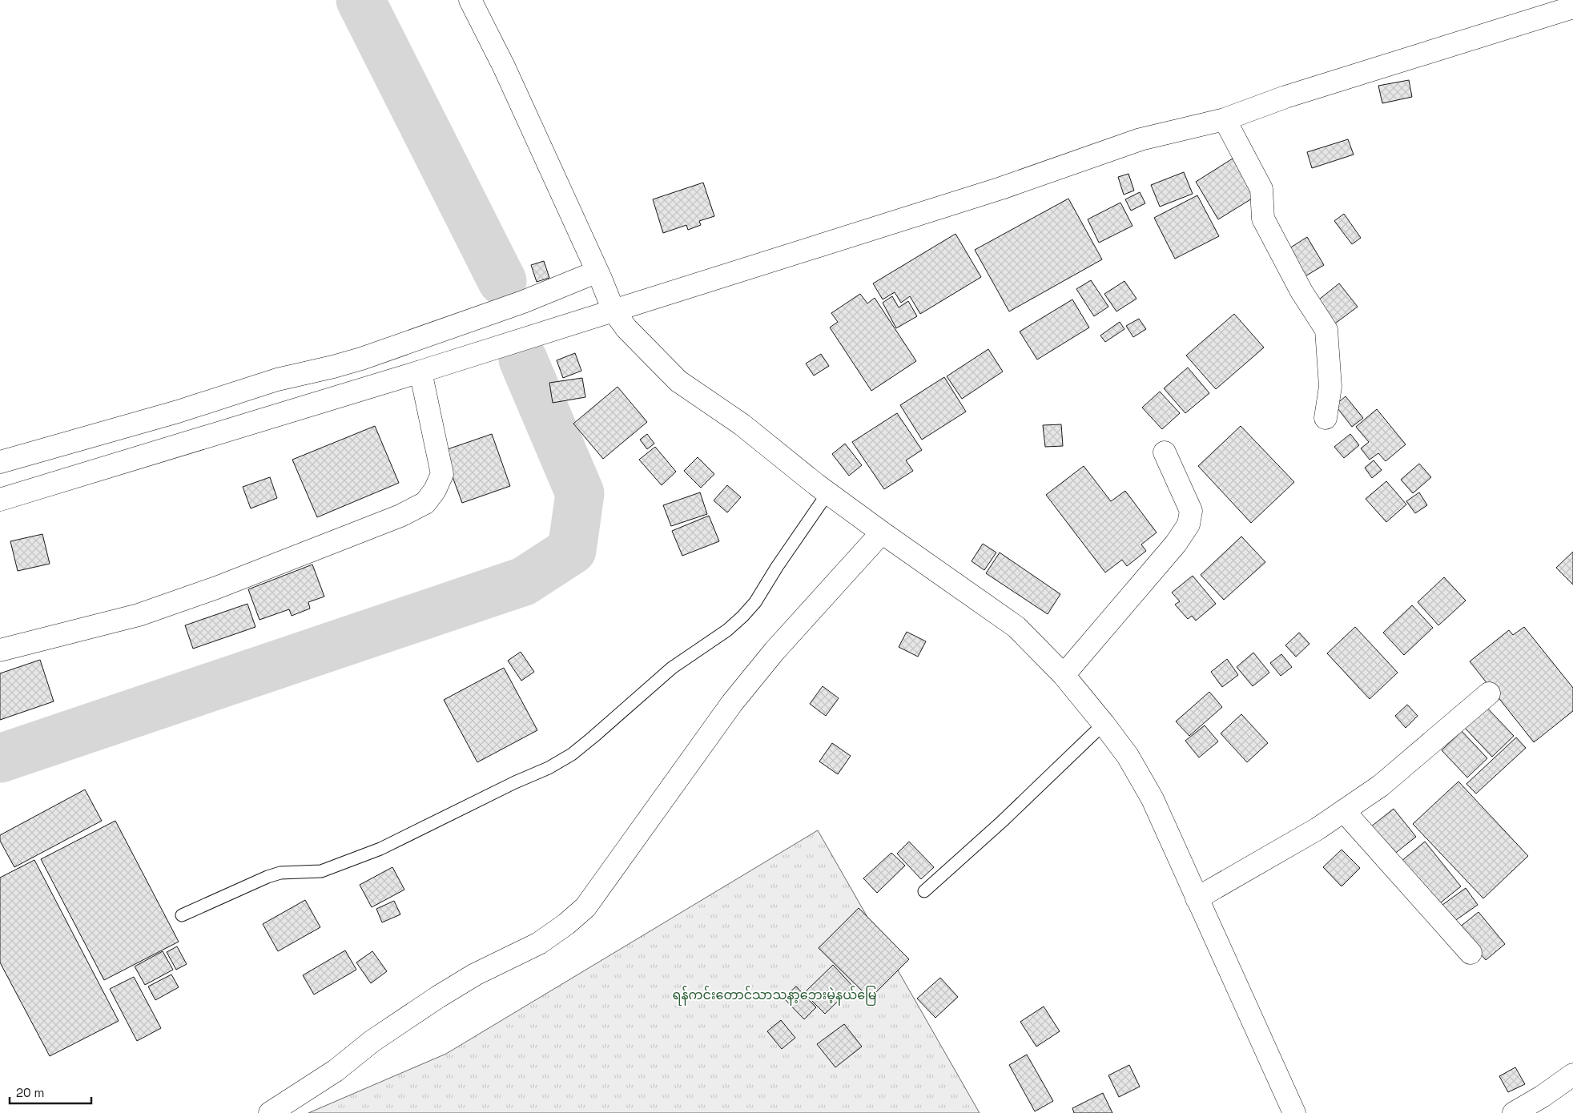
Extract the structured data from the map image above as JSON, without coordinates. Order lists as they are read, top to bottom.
{
  "parks": ["ရန်ကင်းတောင်သာသနာ့ဘေးမဲ့နယ်မြေ"],
  "scale_bar": "20 m"
}
